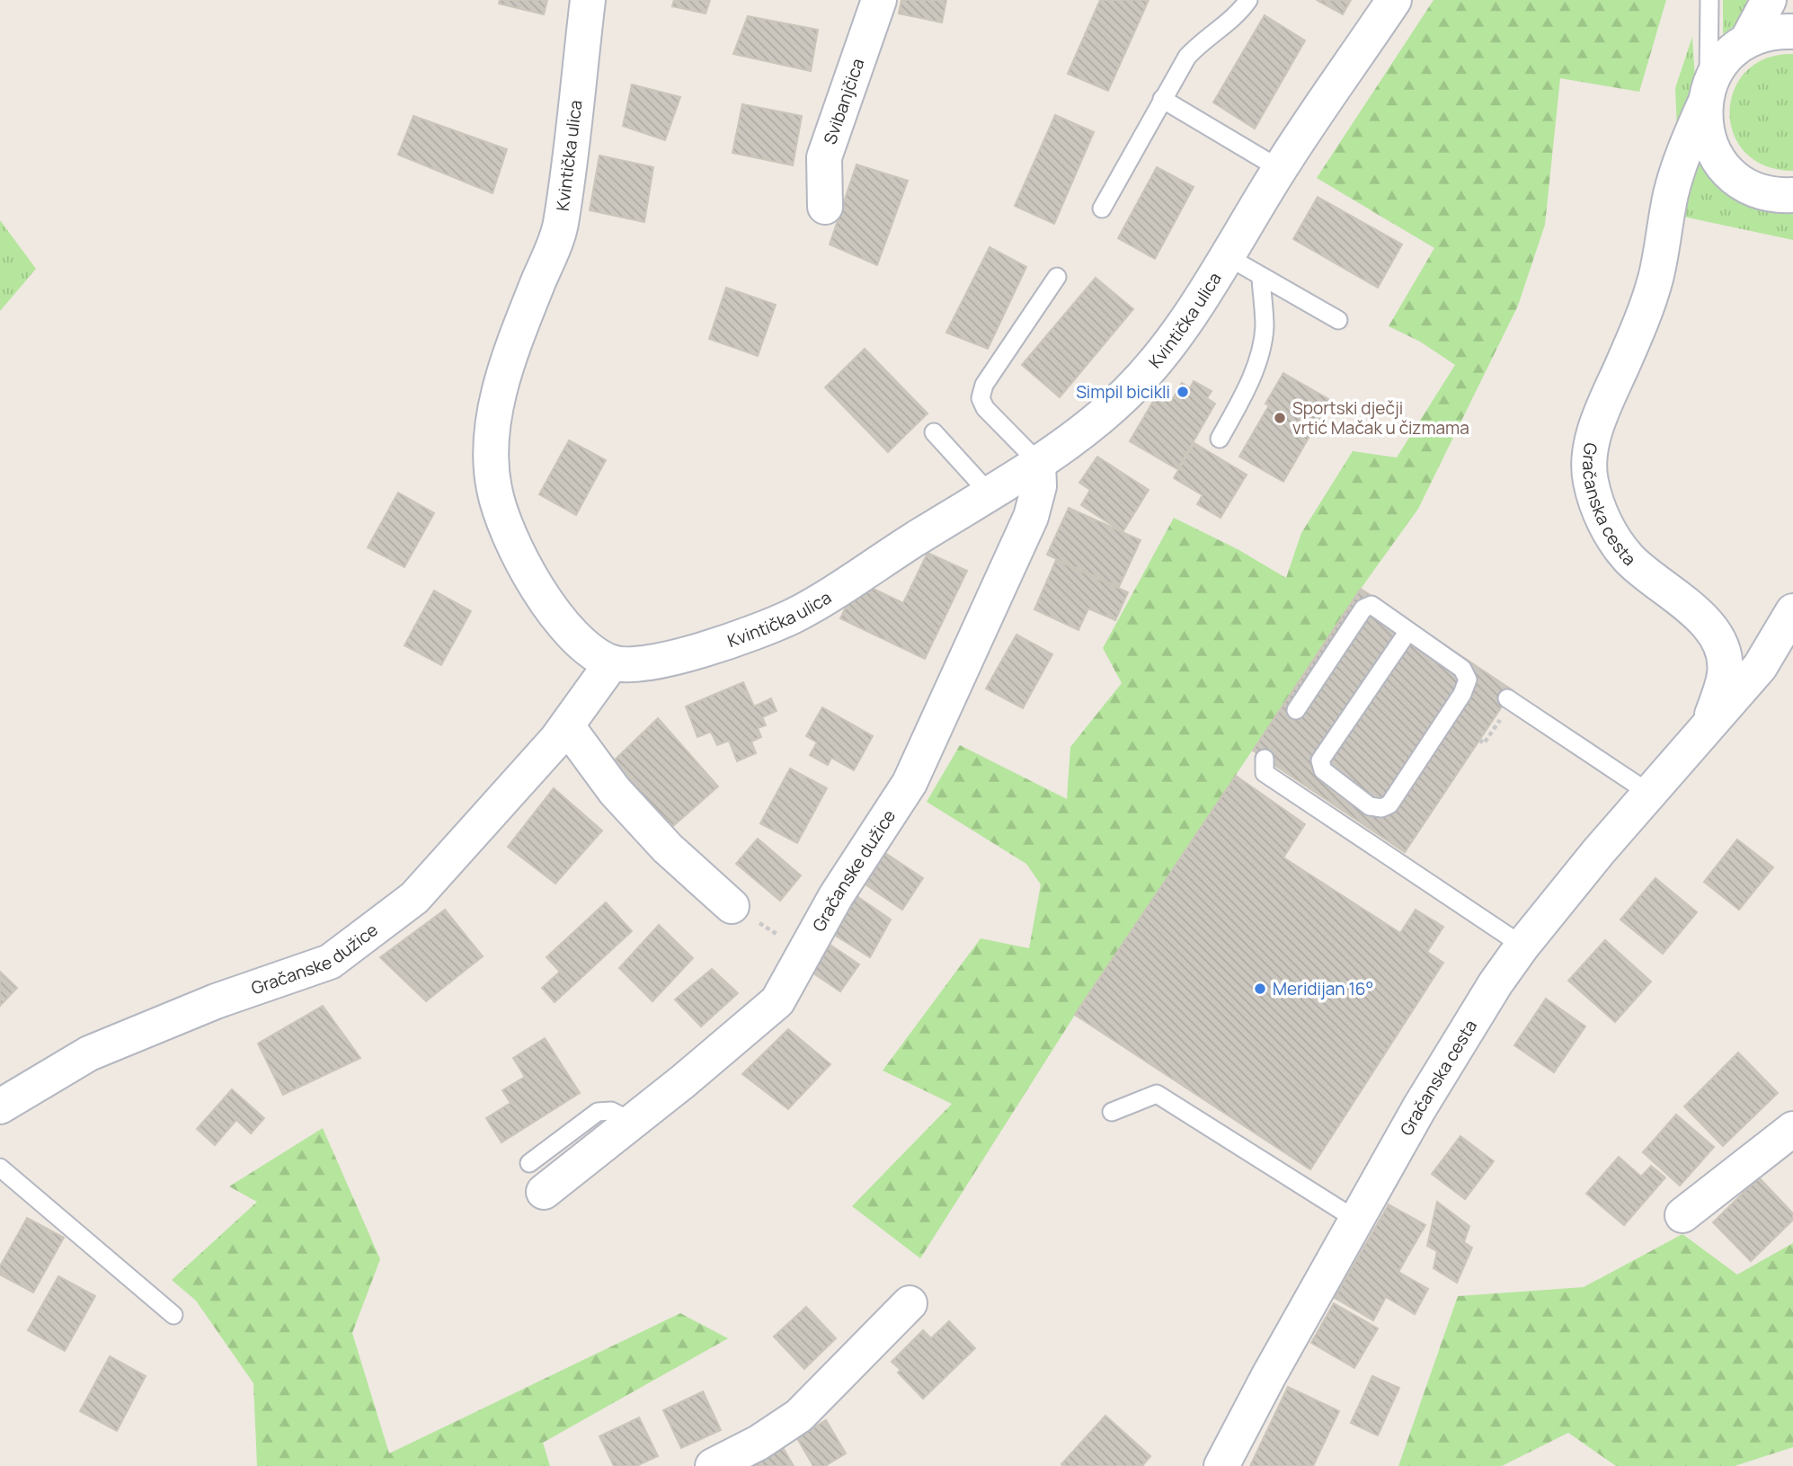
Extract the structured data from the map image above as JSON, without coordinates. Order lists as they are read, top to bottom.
{
  "streets": {
    "street": [
      "Svibanjčica",
      "Kvintička ulica",
      "Gračanska cesta",
      "Gračanske dužice"
    ]
  },
  "crossings": [
    ["Kvintička ulica", "Gračanske dužice"]
  ],
  "places": ["Simpil bicikli", "Sportski dječji vrtić Mačak u čizmama", "Meridijan 16°"]
}
